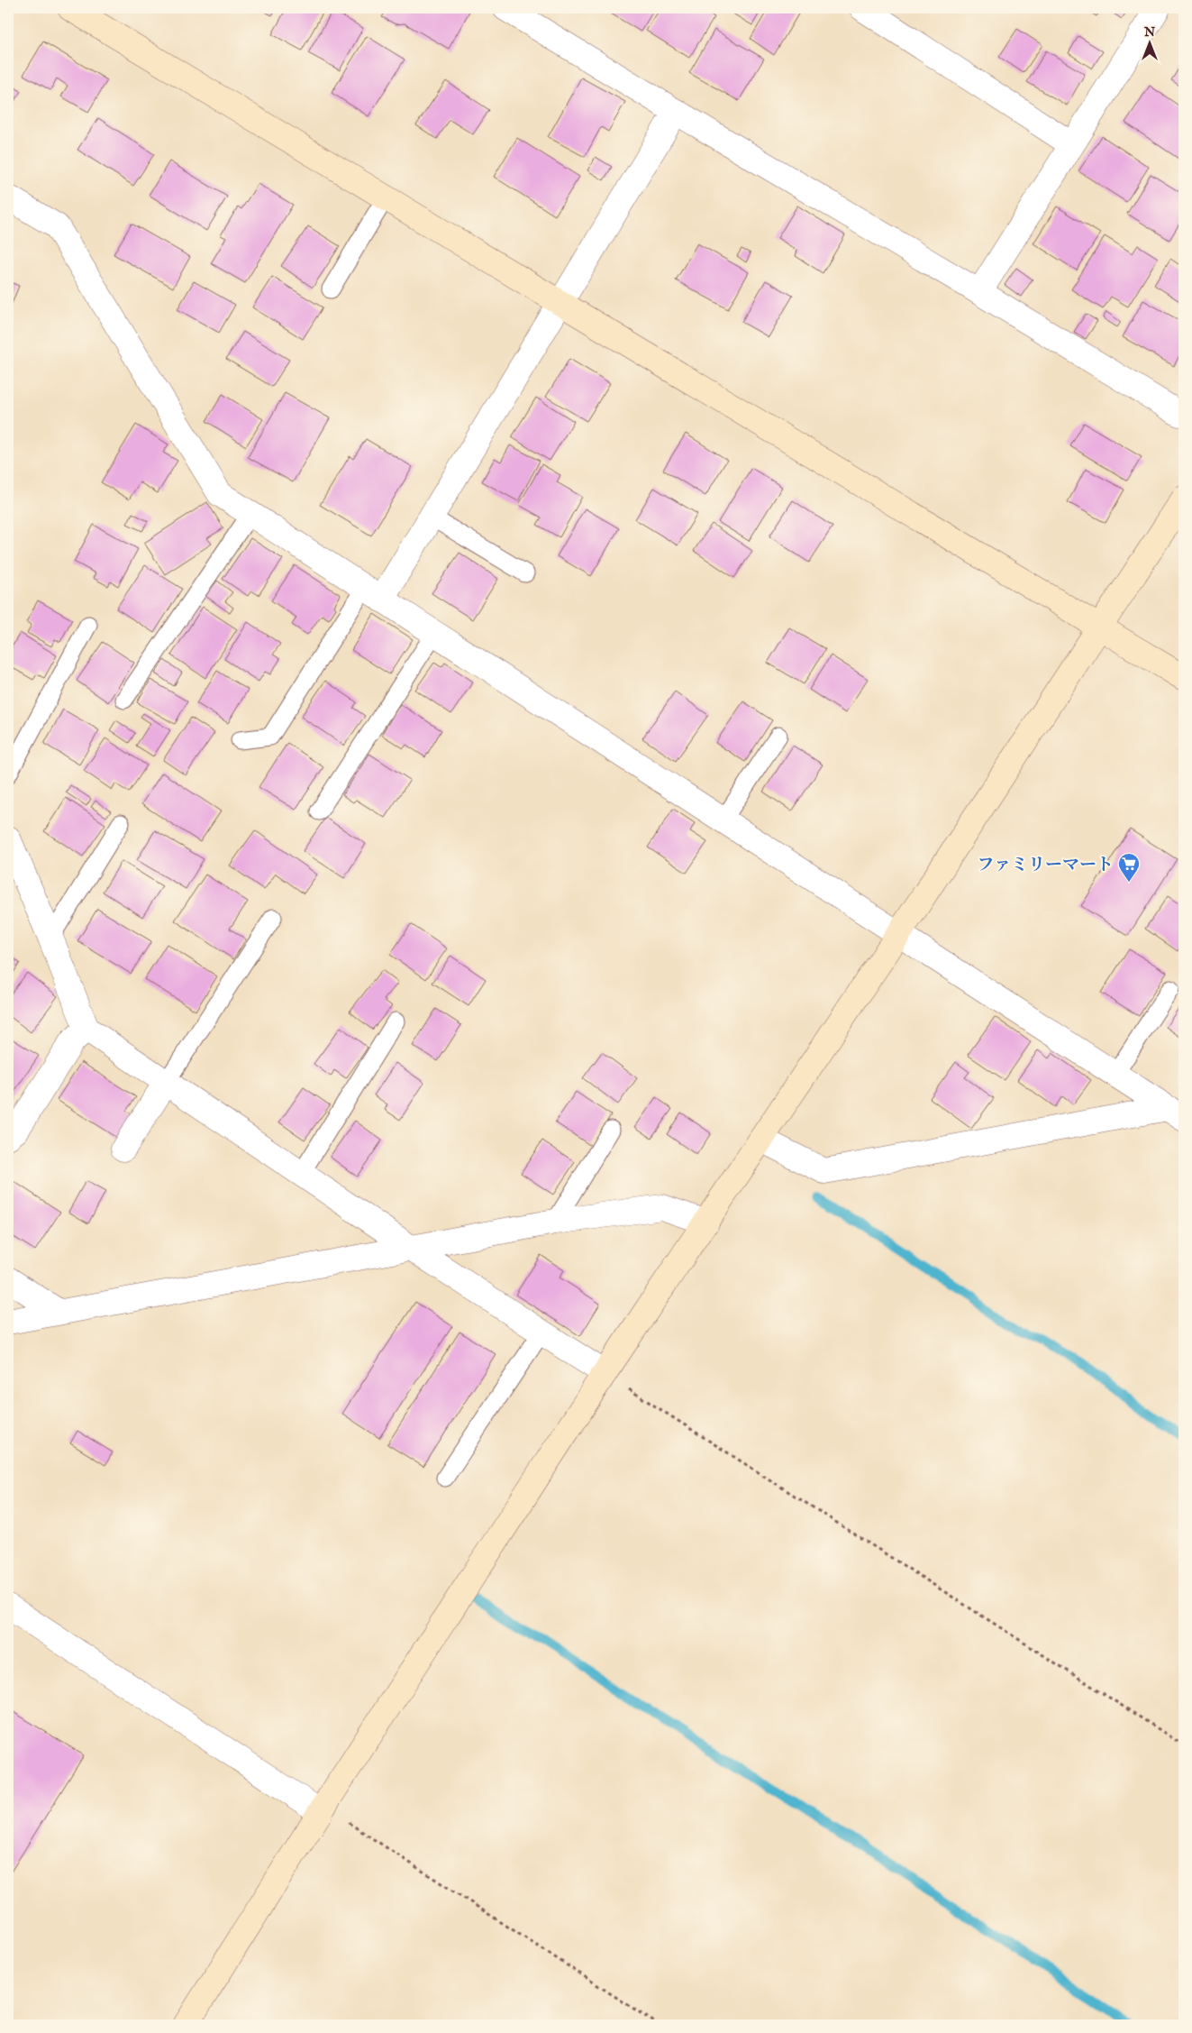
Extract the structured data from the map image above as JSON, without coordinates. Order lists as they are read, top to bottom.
{
  "places": {
    "supermarket": ["ファミリーマート"]
  },
  "north": "top"
}
